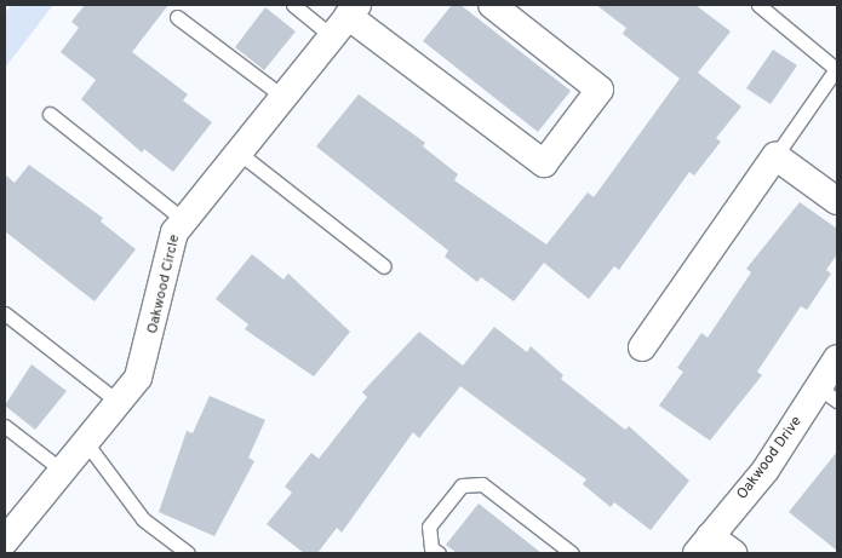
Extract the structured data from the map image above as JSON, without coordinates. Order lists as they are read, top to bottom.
{
  "streets": {
    "street": ["Oakwood Circle", "Oakwood Drive"]
  }
}
